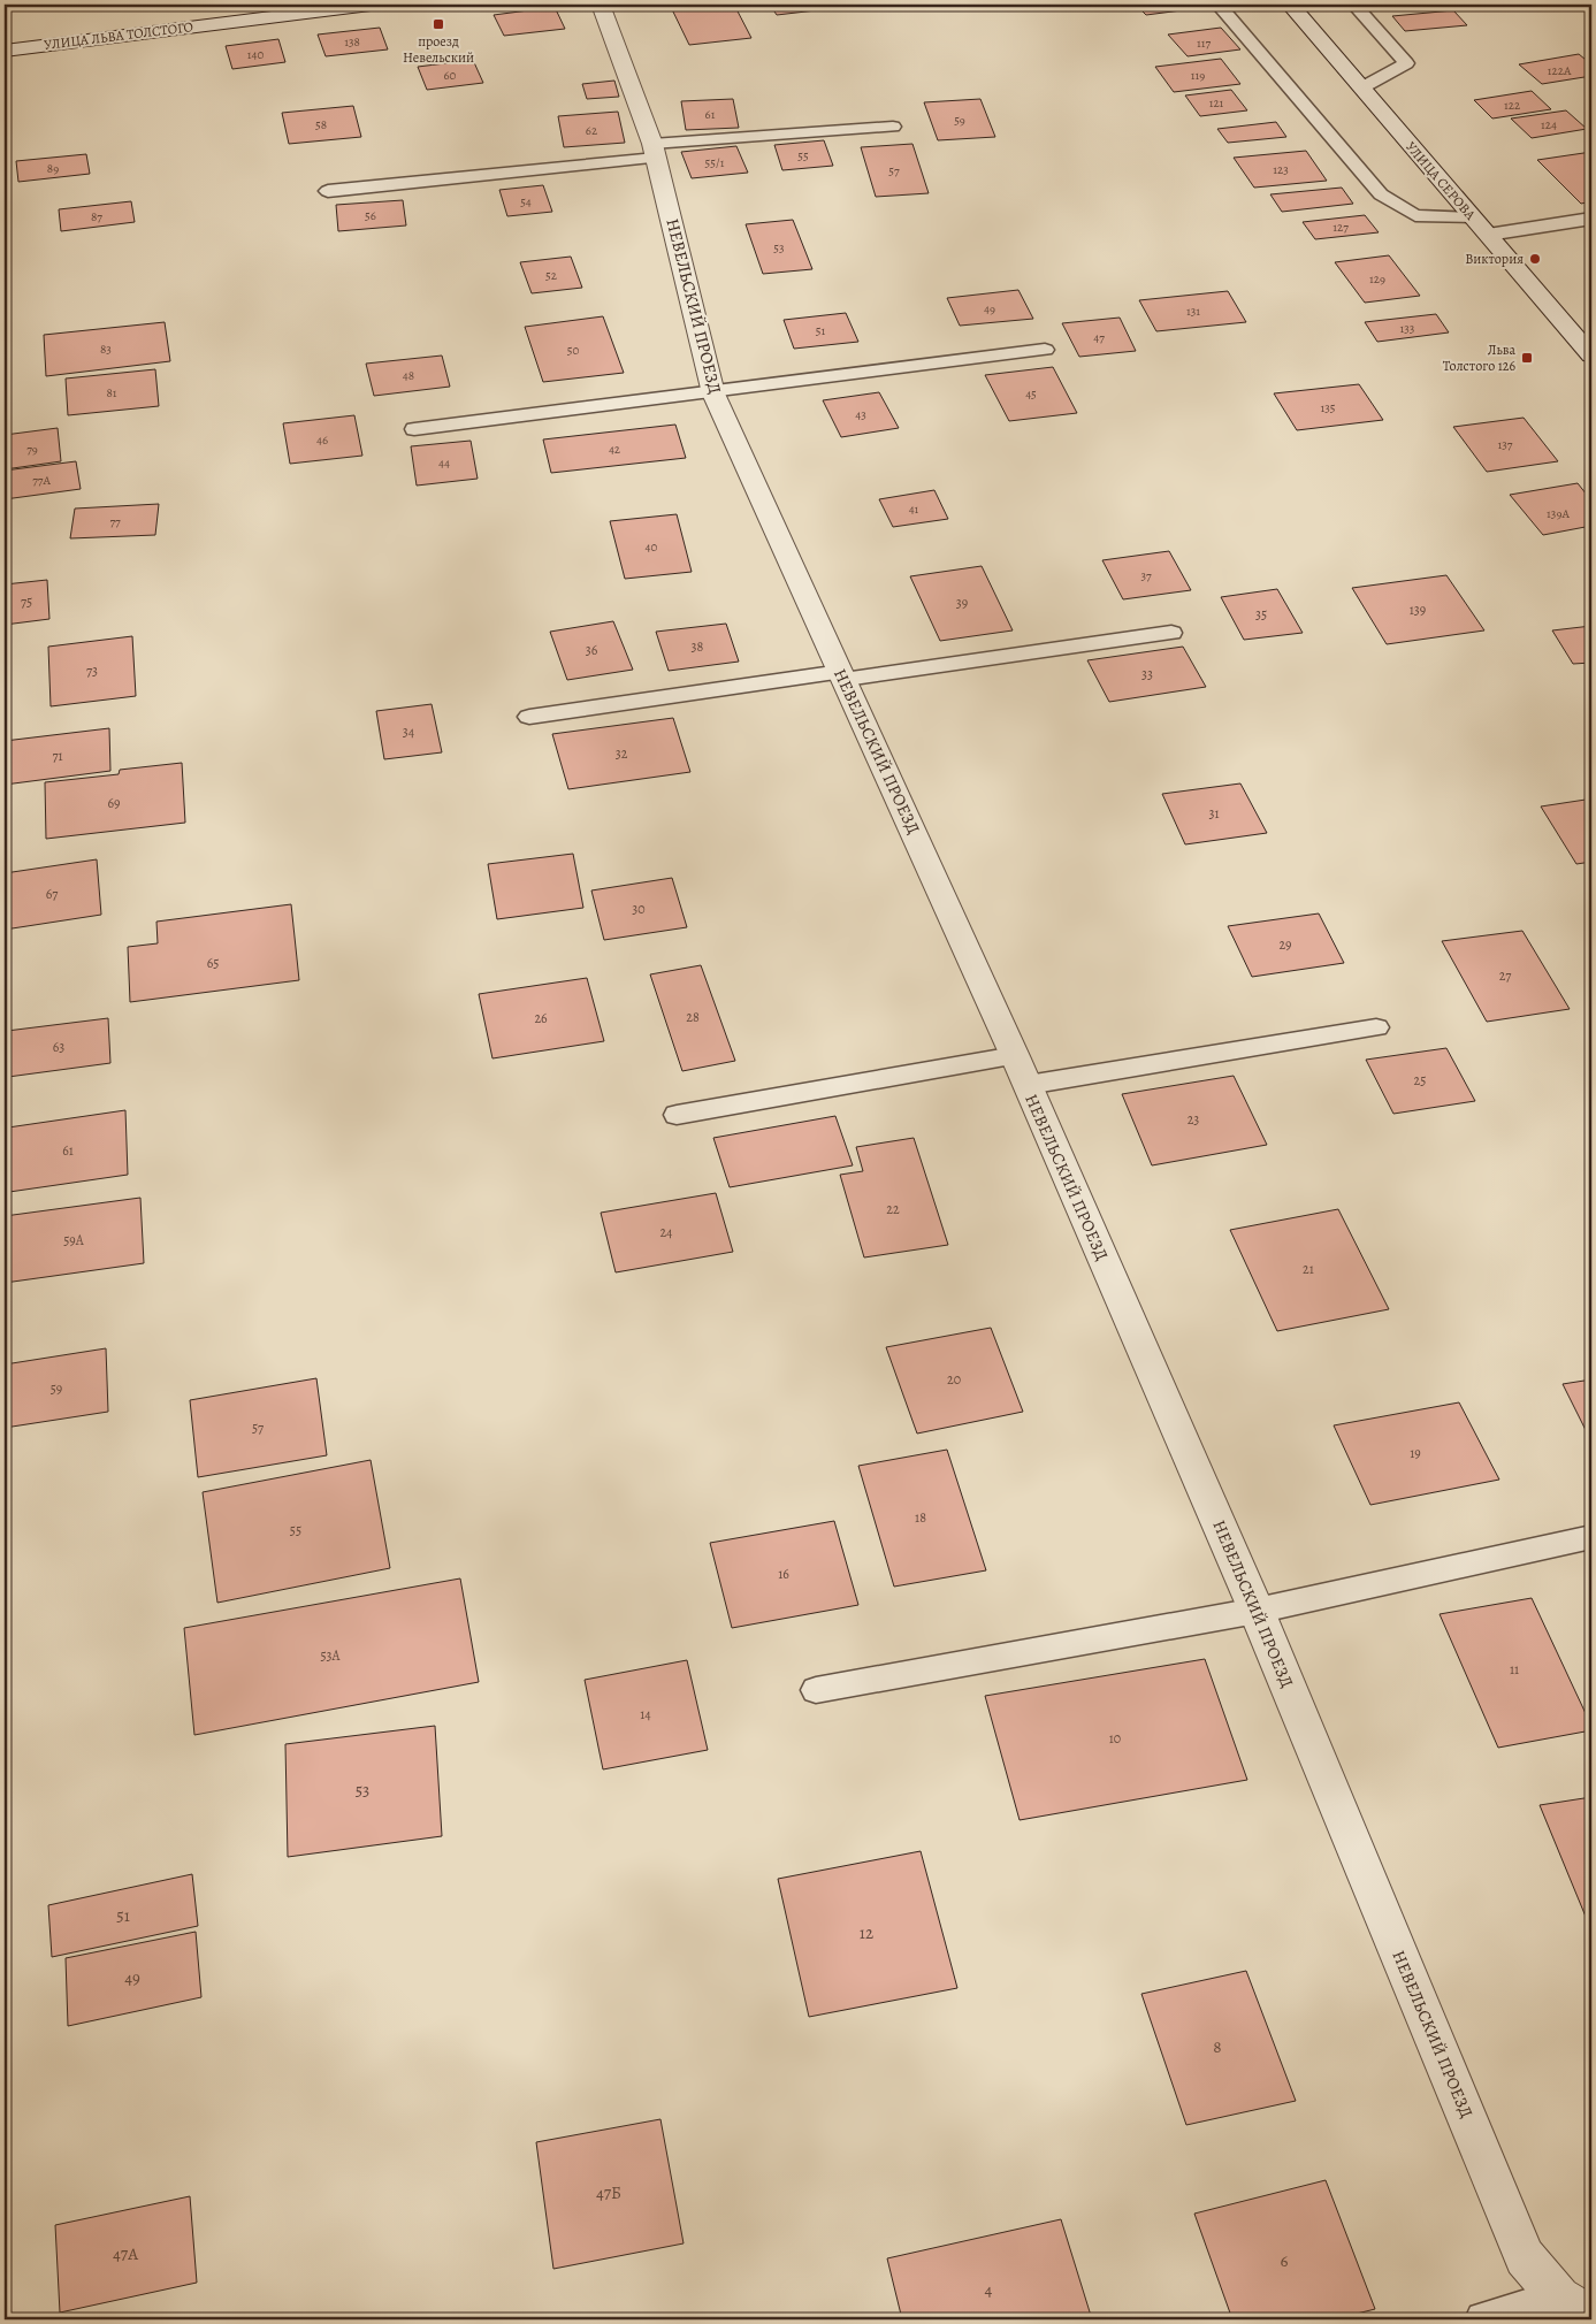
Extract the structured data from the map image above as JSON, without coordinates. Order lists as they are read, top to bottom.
{
  "streets": {
    "street": ["УЛИЦА ЛЬВА ТОЛСТОГО", "УЛИЦА СЕРОВА", "НЕВЕЛЬСКИЙ ПРОЕЗД"]
  },
  "places": {
    "transit": ["проезд Невельский", "Льва Толстого 126"],
    "other": ["Виктория"]
  },
  "house_numbers": [
    "138",
    "117",
    "140",
    "122А",
    "60",
    "119",
    "121",
    "122",
    "61",
    "59",
    "58",
    "124",
    "62",
    "55",
    "55/1",
    "89",
    "123",
    "57",
    "54",
    "56",
    "87",
    "127",
    "53",
    "52",
    "129",
    "49",
    "131",
    "133",
    "51",
    "47",
    "83",
    "50",
    "48",
    "81",
    "45",
    "135",
    "43",
    "46",
    "137",
    "79",
    "42",
    "44",
    "77А",
    "41",
    "139А",
    "77",
    "40",
    "37",
    "75",
    "39",
    "139",
    "35",
    "38",
    "36",
    "73",
    "33",
    "34",
    "32",
    "71",
    "69",
    "31",
    "67",
    "30",
    "29",
    "65",
    "27",
    "28",
    "26",
    "63",
    "25",
    "23",
    "61",
    "22",
    "24",
    "59А",
    "21",
    "20",
    "59",
    "57",
    "19",
    "18",
    "55",
    "16",
    "53А",
    "11",
    "14",
    "10",
    "53",
    "51",
    "12",
    "49",
    "8",
    "47Б",
    "47А",
    "6",
    "4"
  ]
}
